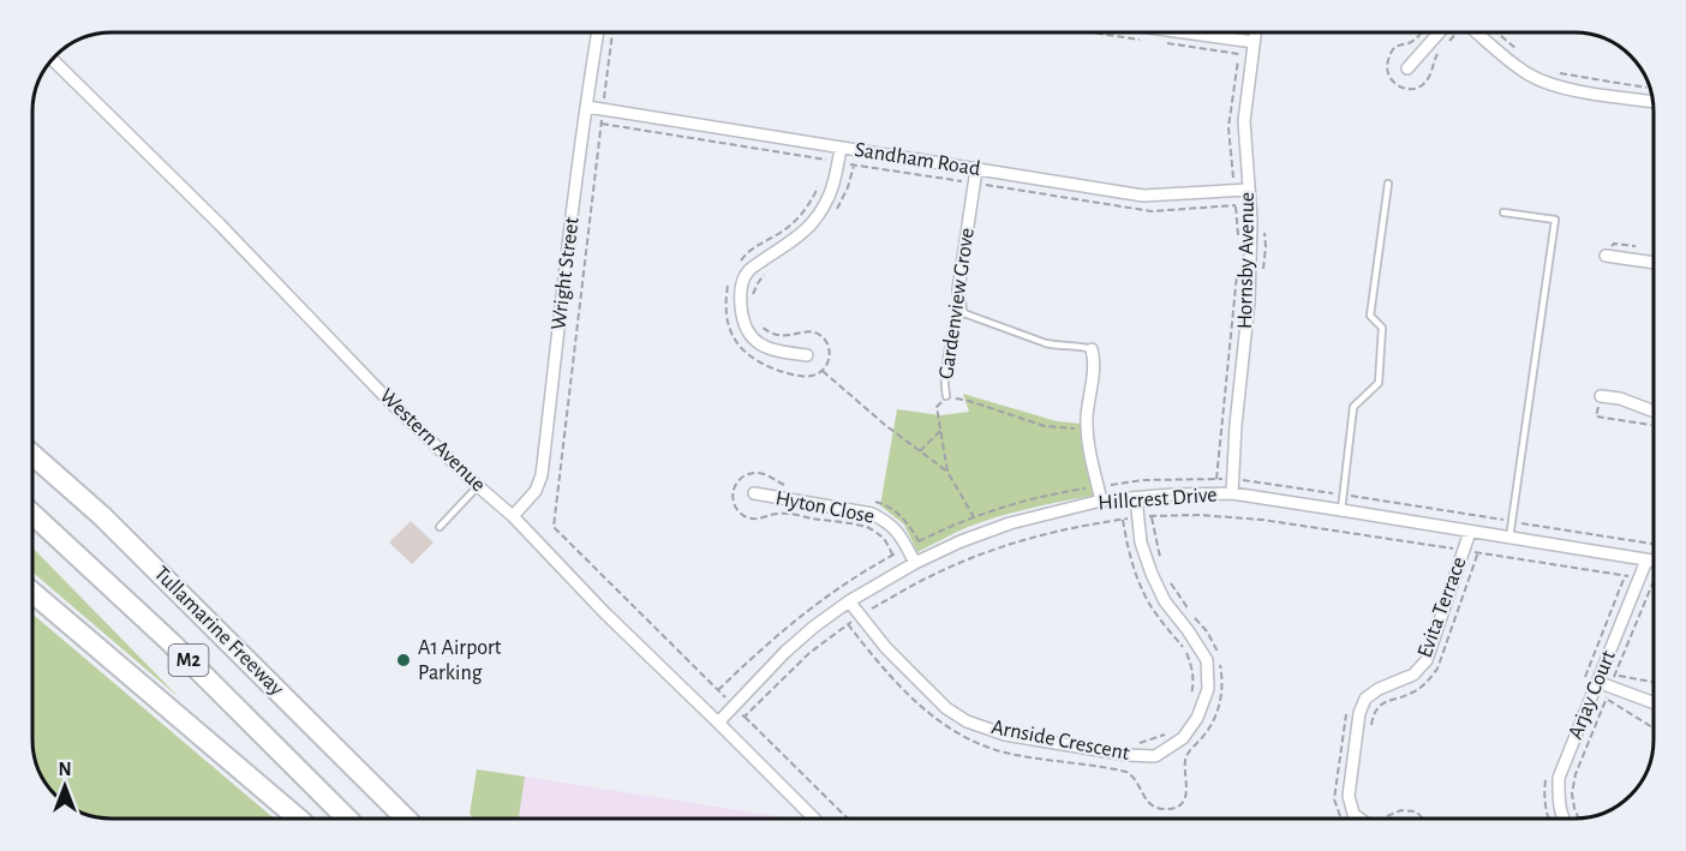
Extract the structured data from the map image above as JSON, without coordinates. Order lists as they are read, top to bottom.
{
  "streets": {
    "highway": ["Tullamarine Freeway", "M2"],
    "street": [
      "Sandham Road",
      "Hornsby Avenue",
      "Wright Street",
      "Gardenview Grove",
      "Western Avenue",
      "Hillcrest Drive",
      "Hyton Close",
      "Evita Terrace",
      "Arjay Court",
      "Arnside Crescent"
    ]
  },
  "crossings": [
    ["Sandham Road", "Hornsby Avenue"],
    ["Sandham Road", "Wright Street"],
    ["Sandham Road", "Gardenview Grove"],
    ["Hornsby Avenue", "Hillcrest Drive"],
    ["Wright Street", "Western Avenue"],
    ["Western Avenue", "Hillcrest Drive"],
    ["Hillcrest Drive", "Hyton Close"],
    ["Hillcrest Drive", "Evita Terrace"],
    ["Hillcrest Drive", "Arjay Court"],
    ["Hillcrest Drive", "Arnside Crescent"]
  ],
  "places": ["A1 Airport Parking"],
  "north": "top"
}
